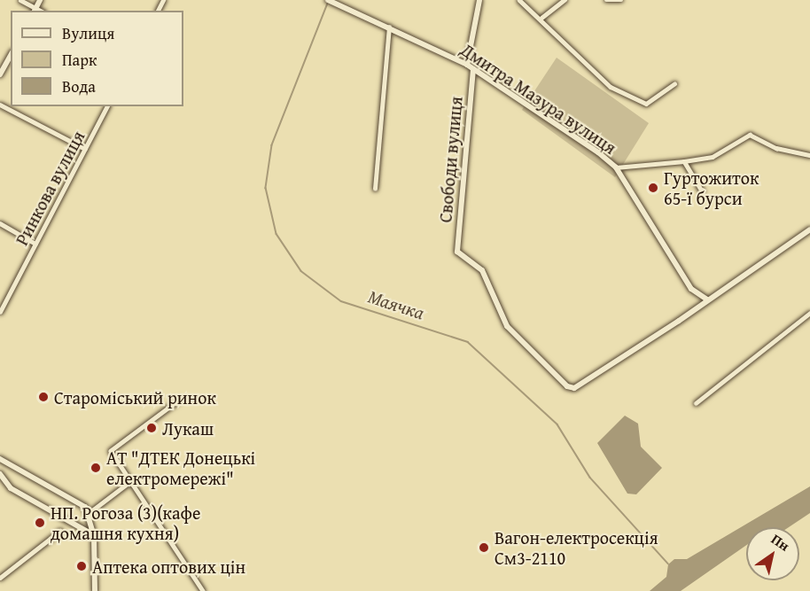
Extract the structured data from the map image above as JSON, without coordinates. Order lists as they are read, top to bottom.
{
  "streets": {
    "street": ["Дмитра Мазура вулиця", "Свободи вулиця", "Ринкова вулиця"]
  },
  "crossings": [
    ["Дмитра Мазура вулиця", "Свободи вулиця"]
  ],
  "water": ["Маячка"],
  "places": [
    "Гуртожиток 65-ї бурси",
    "Староміський ринок",
    "Лукаш",
    "АТ \"ДТЕК Донецькі електромережі\"",
    "НП. Рогоза (3)(кафе домашня кухня)",
    "Вагон-електросекція См3-2110",
    "Аптека оптових цін"
  ],
  "legend": ["Вулиця", "Парк", "Вода"],
  "north": "top right"
}
